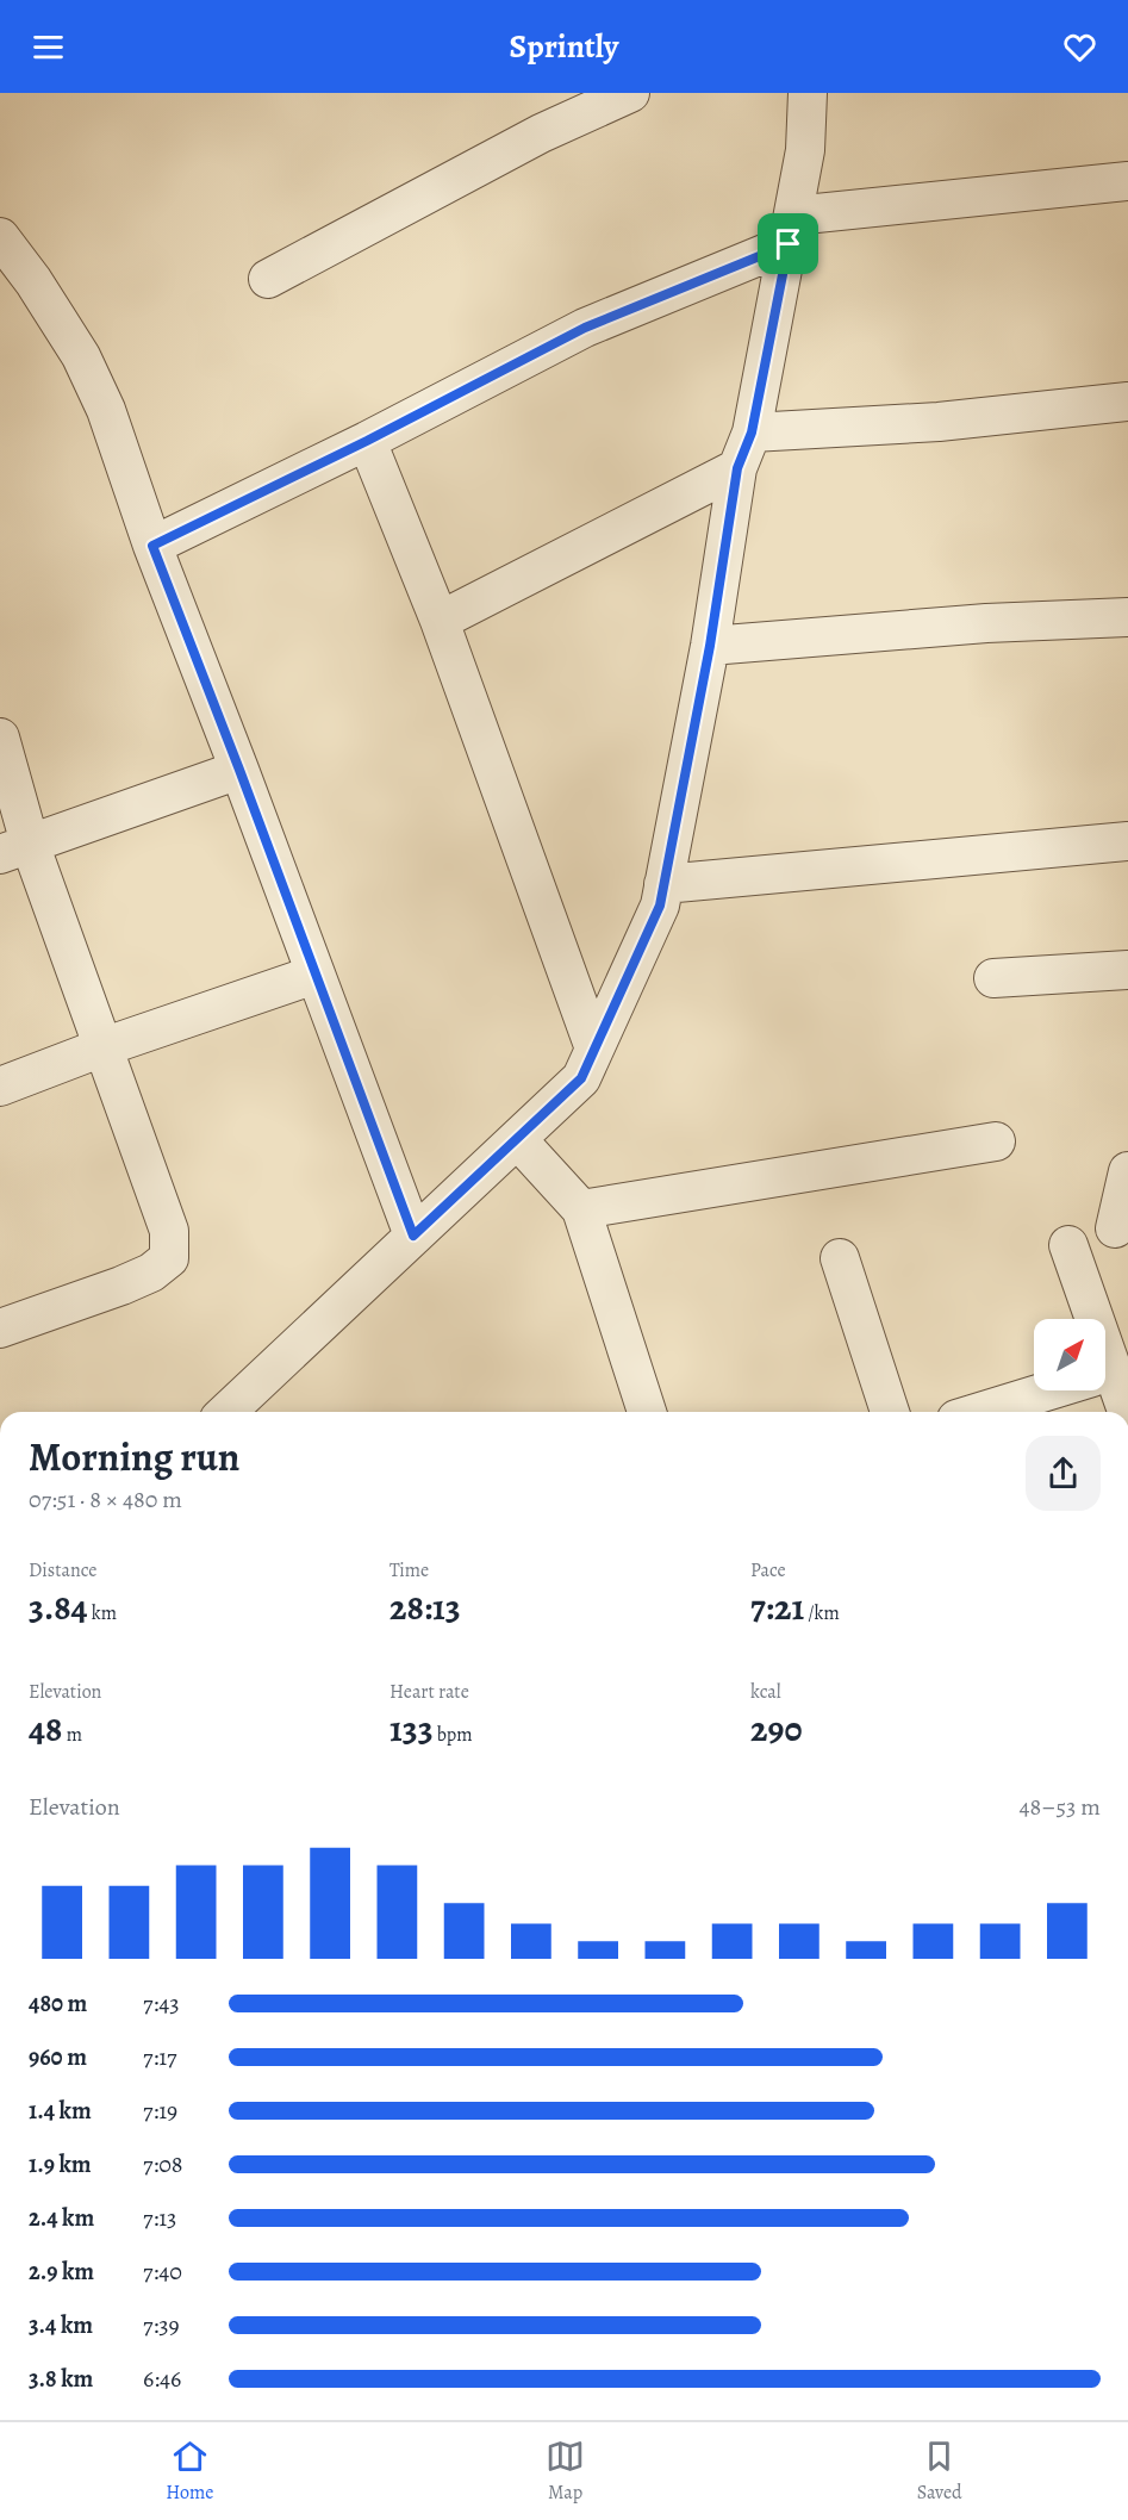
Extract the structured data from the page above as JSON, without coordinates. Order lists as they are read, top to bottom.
{
  "north": "top right",
  "page": {
    "header": "Sprintly",
    "heading": ["Morning run", "07:51 · 8 × 480 m"],
    "stats": [
      ["Distance", "3.84 km"],
      ["Time", "28:13"],
      ["Pace", "7:21 /km"],
      ["Elevation", "48 m"],
      ["Heart rate", "133 bpm"],
      ["kcal", "290"]
    ],
    "chart": ["Elevation", "48–53 m"],
    "list": [
      {
        "name": "480 m",
        "note": "7:43"
      },
      {
        "name": "960 m",
        "note": "7:17"
      },
      {
        "name": "1.4 km",
        "note": "7:19"
      },
      {
        "name": "1.9 km",
        "note": "7:08"
      },
      {
        "name": "2.4 km",
        "note": "7:13"
      },
      {
        "name": "2.9 km",
        "note": "7:40"
      },
      {
        "name": "3.4 km",
        "note": "7:39"
      },
      {
        "name": "3.8 km",
        "note": "6:46"
      }
    ],
    "tabs": ["Home", "Map", "Saved"]
  }
}
